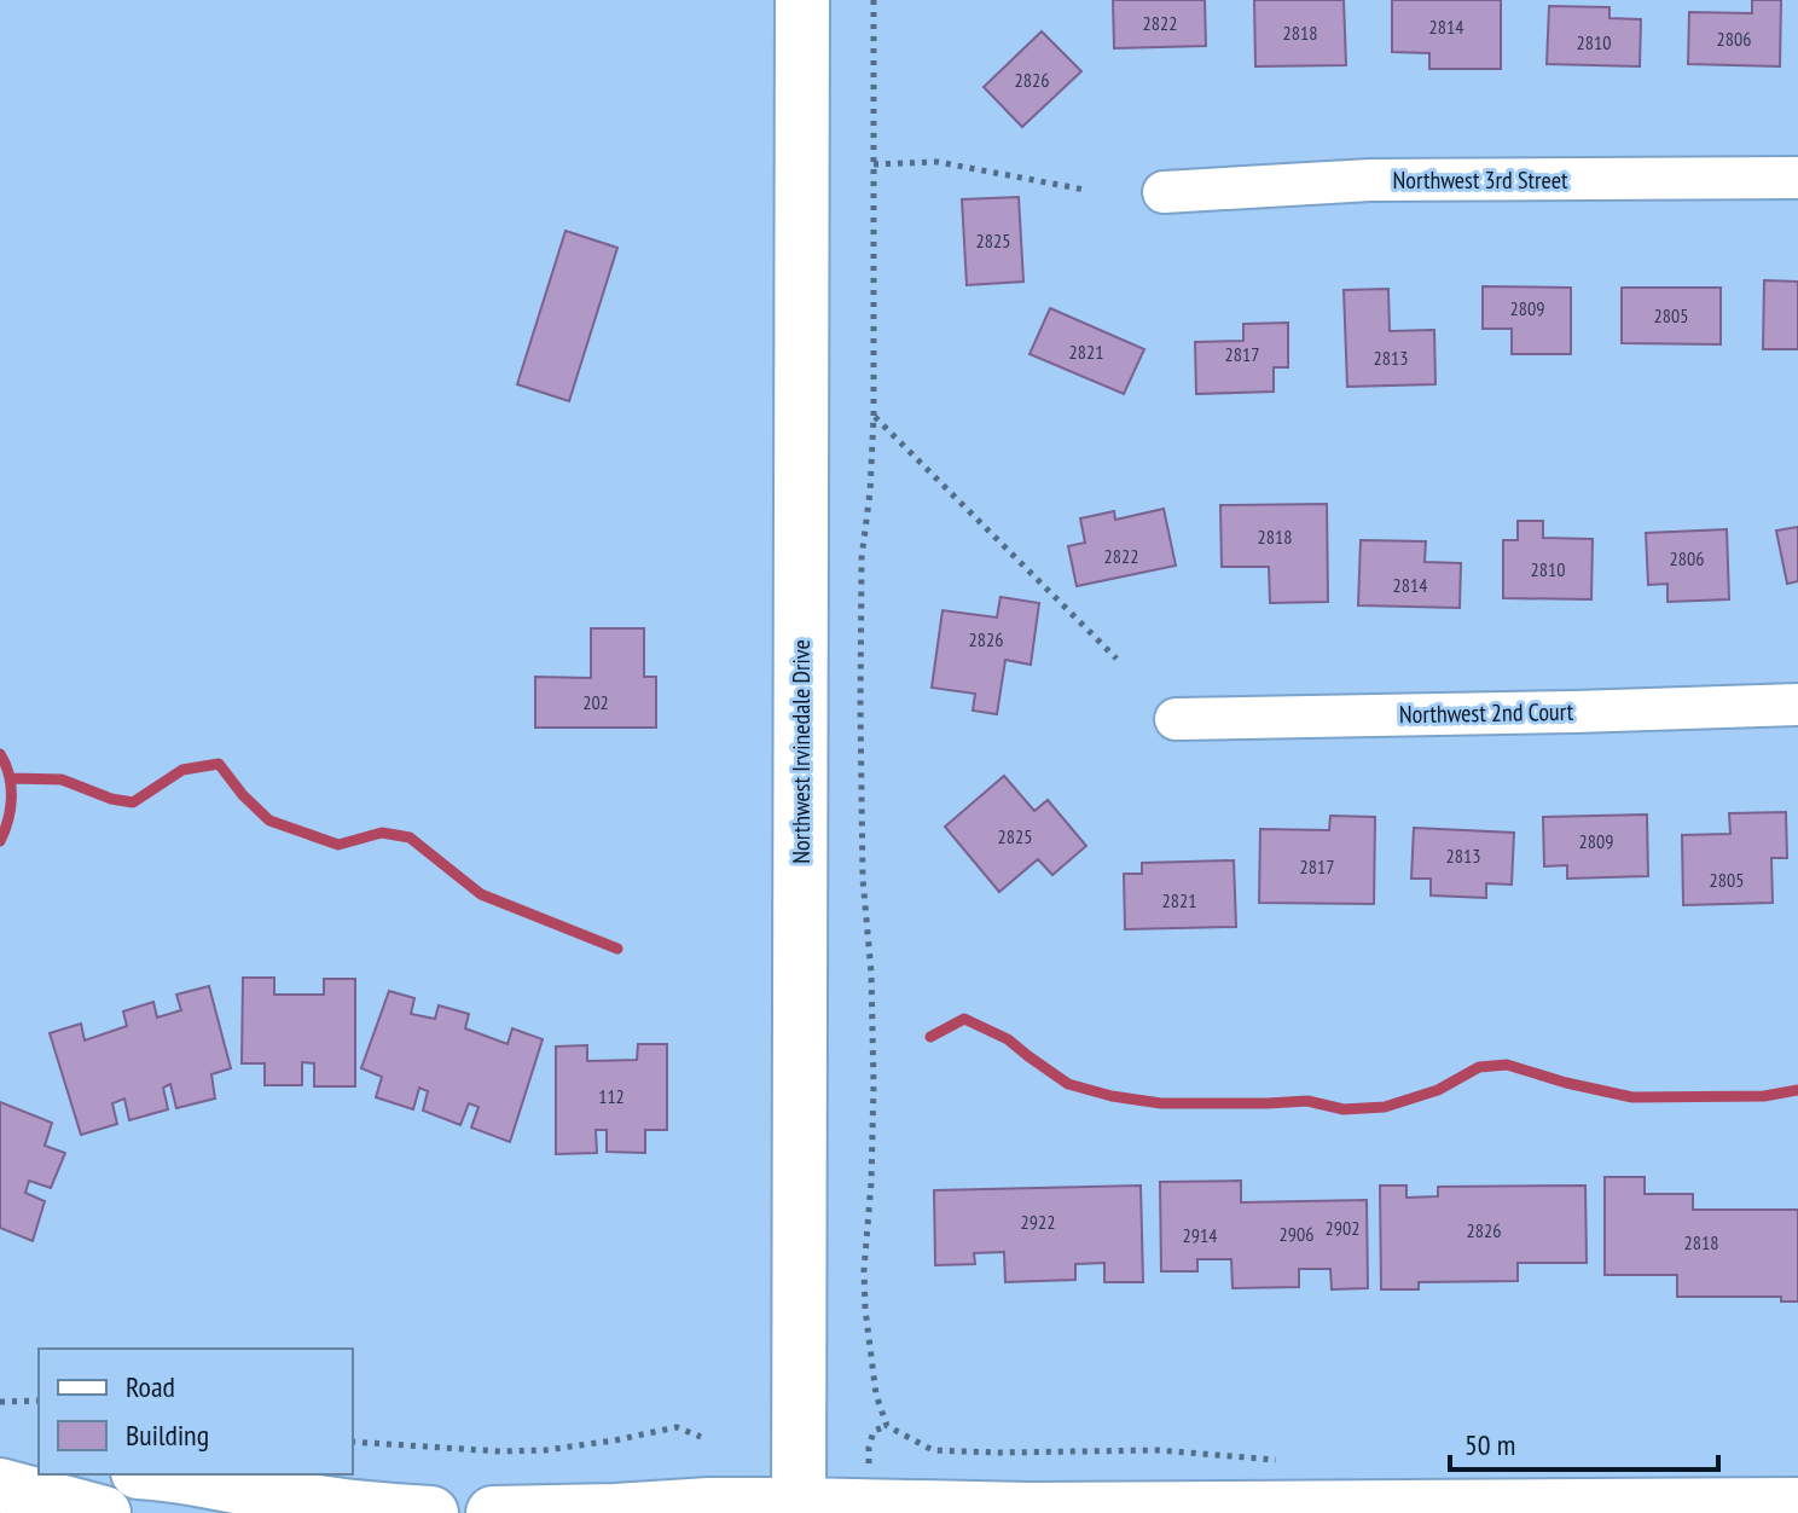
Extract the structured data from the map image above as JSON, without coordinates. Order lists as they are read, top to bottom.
{
  "streets": {
    "main road": ["Northwest Irvinedale Drive"],
    "street": ["Northwest 3rd Street", "Northwest 2nd Court"]
  },
  "house_numbers": [
    "2822",
    "2814",
    "2818",
    "2806",
    "2810",
    "2826",
    "2825",
    "2809",
    "2805",
    "2821",
    "2817",
    "2813",
    "2818",
    "2822",
    "2806",
    "2810",
    "2814",
    "2826",
    "202",
    "2825",
    "2809",
    "2813",
    "2817",
    "2805",
    "2821",
    "112",
    "2922",
    "2902",
    "2826",
    "2906",
    "2914",
    "2818"
  ],
  "legend": ["Road", "Building"],
  "scale_bar": "50 m"
}
